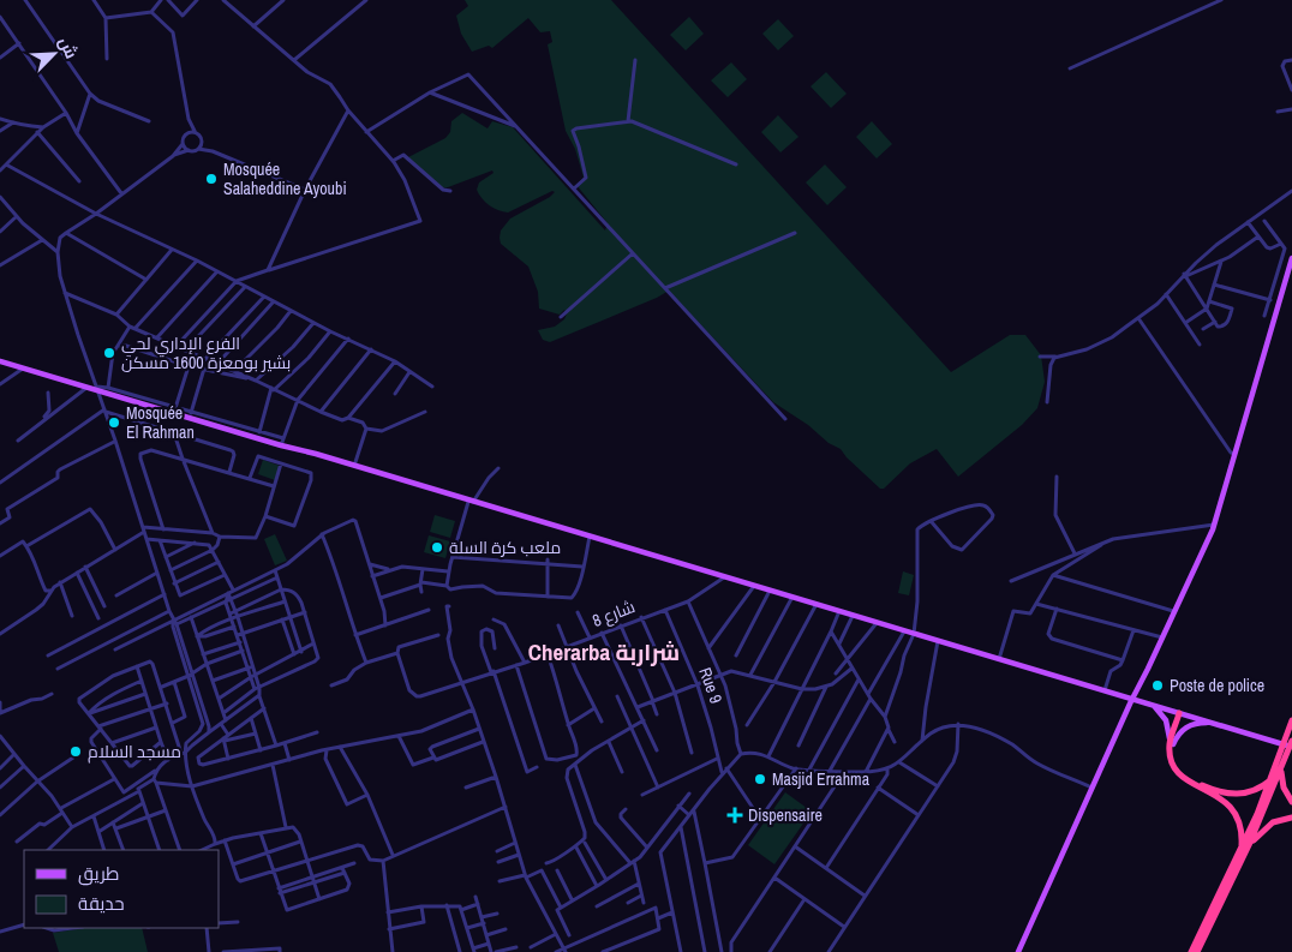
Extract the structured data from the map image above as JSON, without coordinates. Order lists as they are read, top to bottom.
{
  "streets": {
    "street": ["شارع 8", "Rue 9"]
  },
  "crossings": [
    ["شارع 8", "Rue 9"]
  ],
  "districts": ["Cherarba شراربة"],
  "places": {
    "other": [
      "Mosquée Salaheddine Ayoubi",
      "الفرع الإداري لحي بشير بومعزة 1600 مسكن",
      "Mosquée El Rahman",
      "ملعب كرة السلة",
      "Poste de police",
      "مسجد السلام",
      "Masjid Errahma"
    ],
    "health": ["Dispensaire"]
  },
  "legend": ["طريق", "حديقة"],
  "north": "top right"
}
